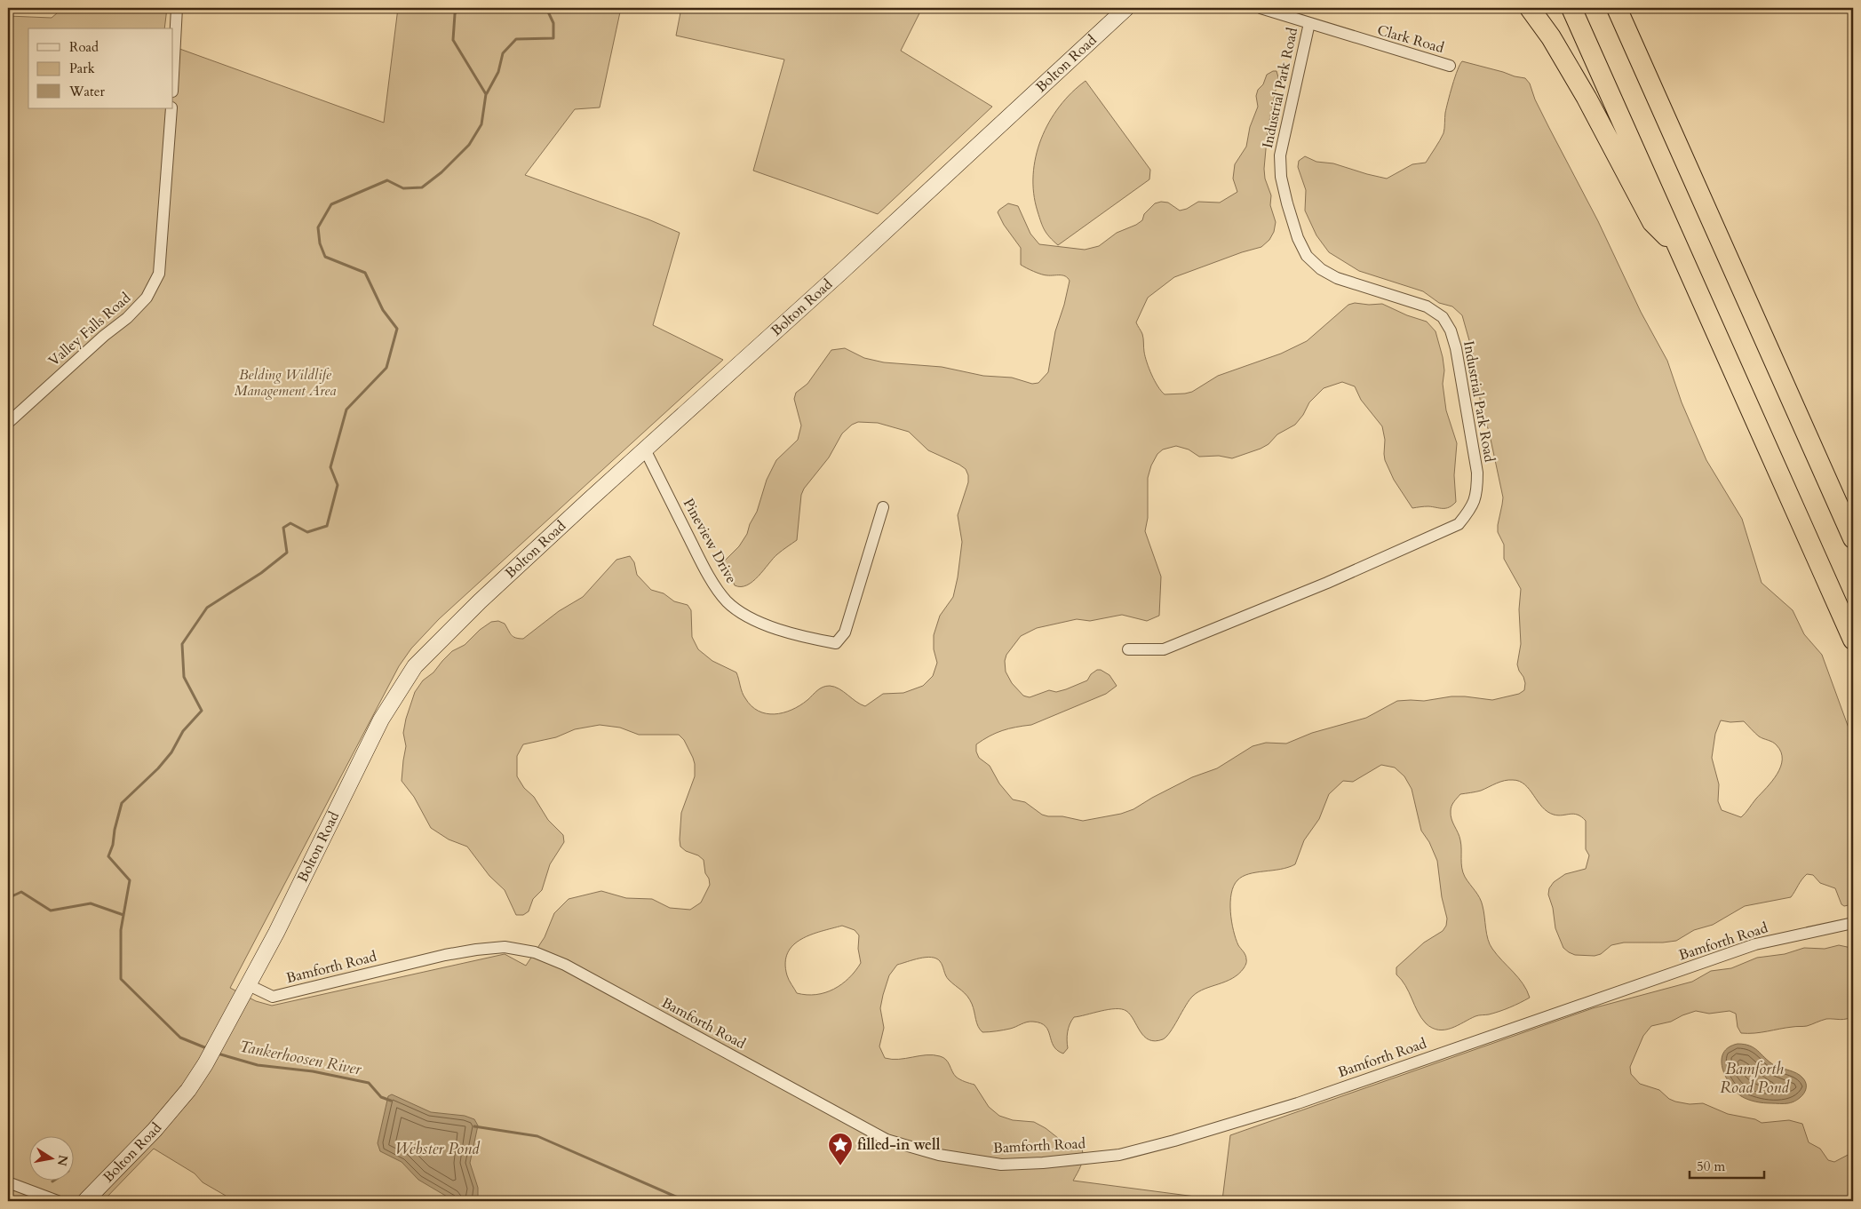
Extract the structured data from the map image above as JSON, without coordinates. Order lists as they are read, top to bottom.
{
  "streets": {
    "street": [
      "Clark Road",
      "Bolton Road",
      "Industrial Park Road",
      "Valley Falls Road",
      "Pineview Drive",
      "Bamforth Road"
    ]
  },
  "crossings": [
    ["Clark Road", "Industrial Park Road"],
    ["Bolton Road", "Pineview Drive"],
    ["Bolton Road", "Bamforth Road"]
  ],
  "water": ["Tankerhoosen River", "Bamforth Road Pond", "Webster Pond"],
  "parks": ["Belding Wildlife Management Area"],
  "places": {
    "place": ["filled-in well"]
  },
  "legend": ["Road", "Park", "Water"],
  "scale_bar": "50 m",
  "north": "right"
}
